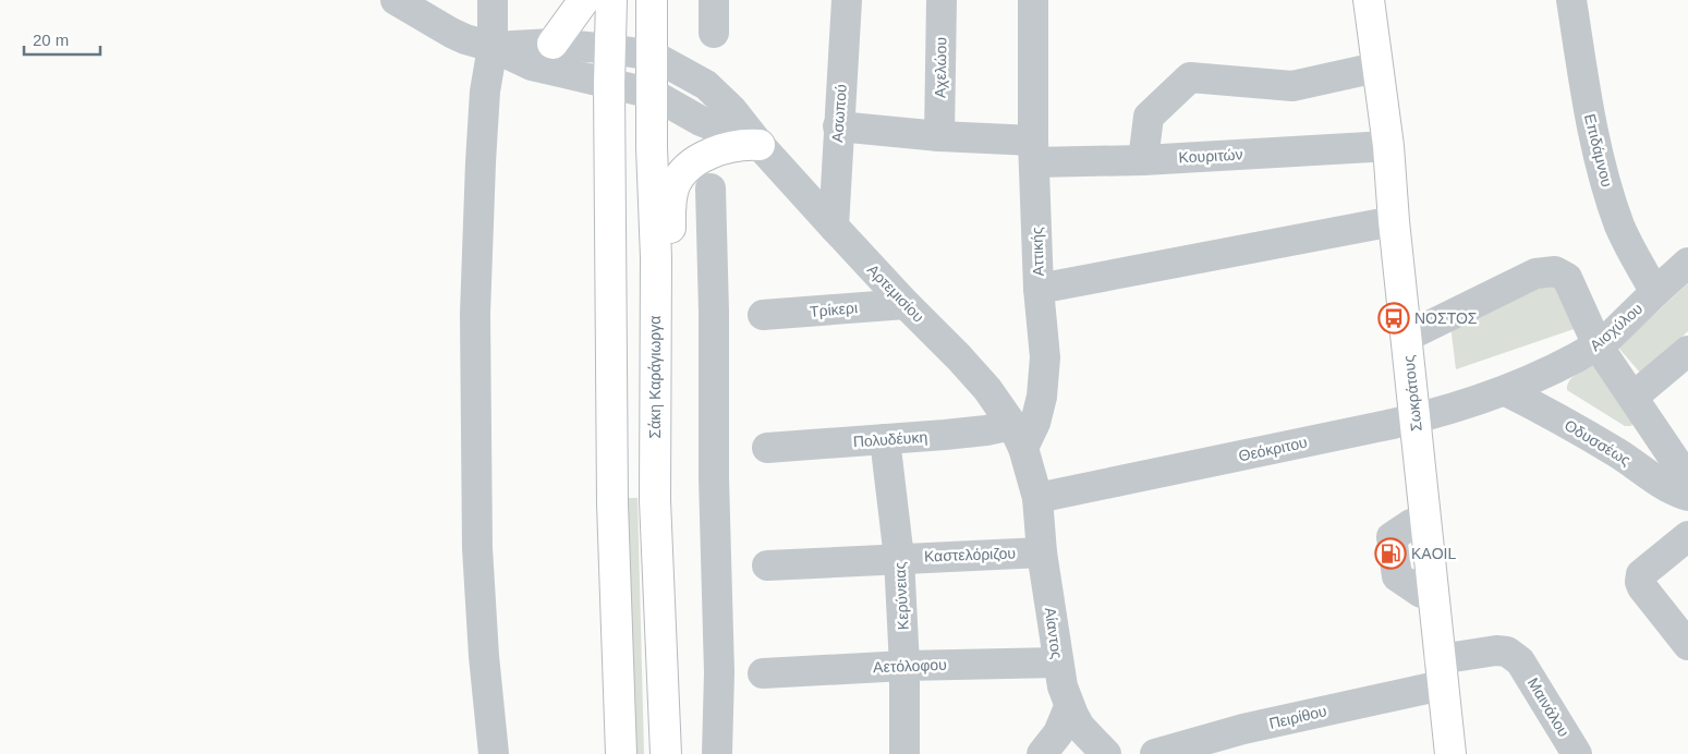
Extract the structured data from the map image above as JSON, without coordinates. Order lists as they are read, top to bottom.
{
  "streets": {
    "main road": ["Σάκη Καράγιωργα", "Σωκράτους"],
    "street": [
      "Αχελώου",
      "Ασωπού",
      "Επιδάμνου",
      "Κουριτών",
      "Αττικής",
      "Αρτεμισίου",
      "Τρίκερι",
      "Αισχύλου",
      "Πολυδέυκη",
      "Οδυσσέως",
      "Θεόκριτου",
      "Καστελόριζου",
      "Κερύνειας",
      "Αίαντoς",
      "Αετόλοφου",
      "Μαινάλου",
      "Πειρίθου"
    ]
  },
  "crossings": [
    ["Αχελώου", "Κουριτών"],
    ["Ασωπού", "Κουριτών"],
    ["Ασωπού", "Αρτεμισίου"],
    ["Επιδάμνου", "Αισχύλου"],
    ["Κουριτών", "Αττικής"],
    ["Κουριτών", "Σωκράτους"],
    ["Αττικής", "Αρτεμισίου"],
    ["Αττικής", "Πολυδέυκη"],
    ["Αρτεμισίου", "Τρίκερι"],
    ["Αρτεμισίου", "Σάκη Καράγιωργα"],
    ["Αρτεμισίου", "Πολυδέυκη"],
    ["Αισχύλου", "Οδυσσέως"],
    ["Αισχύλου", "Θεόκριτου"],
    ["Σωκράτους", "Θεόκριτου"],
    ["Σωκράτους", "Πειρίθου"],
    ["Πολυδέυκη", "Κερύνειας"],
    ["Οδυσσέως", "Θεόκριτου"],
    ["Θεόκριτου", "Αίαντoς"],
    ["Καστελόριζου", "Κερύνειας"],
    ["Καστελόριζου", "Αίαντoς"],
    ["Κερύνειας", "Αετόλοφου"],
    ["Αίαντoς", "Αετόλοφου"],
    ["Μαινάλου", "Πειρίθου"]
  ],
  "places": {
    "bus stop": ["ΝΟΣΤΟΣ"],
    "fuel station": ["KAOIL"]
  },
  "scale_bar": "20 m"
}
